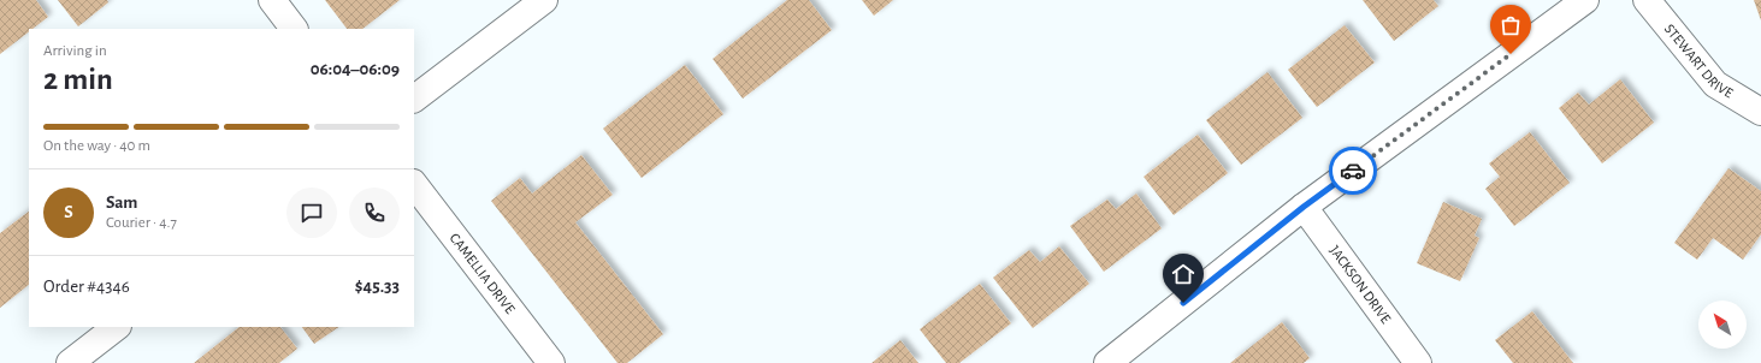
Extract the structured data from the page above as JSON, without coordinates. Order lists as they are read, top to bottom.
{
  "streets": {
    "street": ["STEWART DRIVE", "CAMELLIA DRIVE", "JACKSON DRIVE"]
  },
  "north": "top left",
  "page": {
    "heading": ["2 min", "Arriving in", "06:04–06:09"],
    "panel": [
      "Sam",
      "Courier · 4.7",
      "Order #4346",
      "$45.33"
    ],
    "bar": "On the way · 40 m",
    "round": "S"
  }
}
